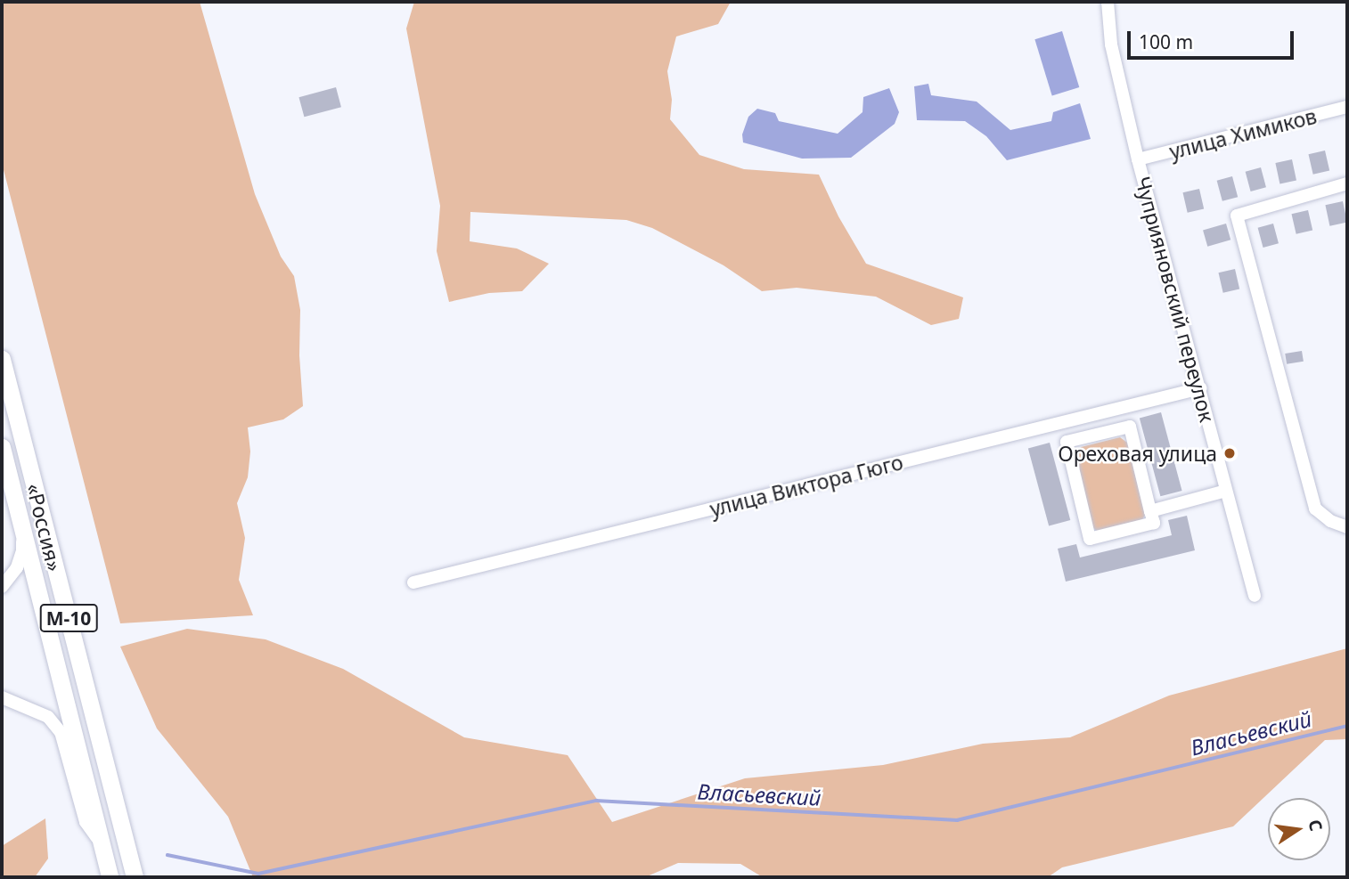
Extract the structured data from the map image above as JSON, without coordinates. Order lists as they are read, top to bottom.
{
  "streets": {
    "highway": ["«Россия»", "М-10"],
    "street": ["улица Химиков", "Чуприяновский переулок", "улица Виктора Гюго"]
  },
  "crossings": [
    ["улица Химиков", "Чуприяновский переулок"],
    ["Чуприяновский переулок", "улица Виктора Гюго"]
  ],
  "water": ["Власьевский"],
  "places": ["Ореховая улица"],
  "scale_bar": "100 m",
  "north": "right"
}
